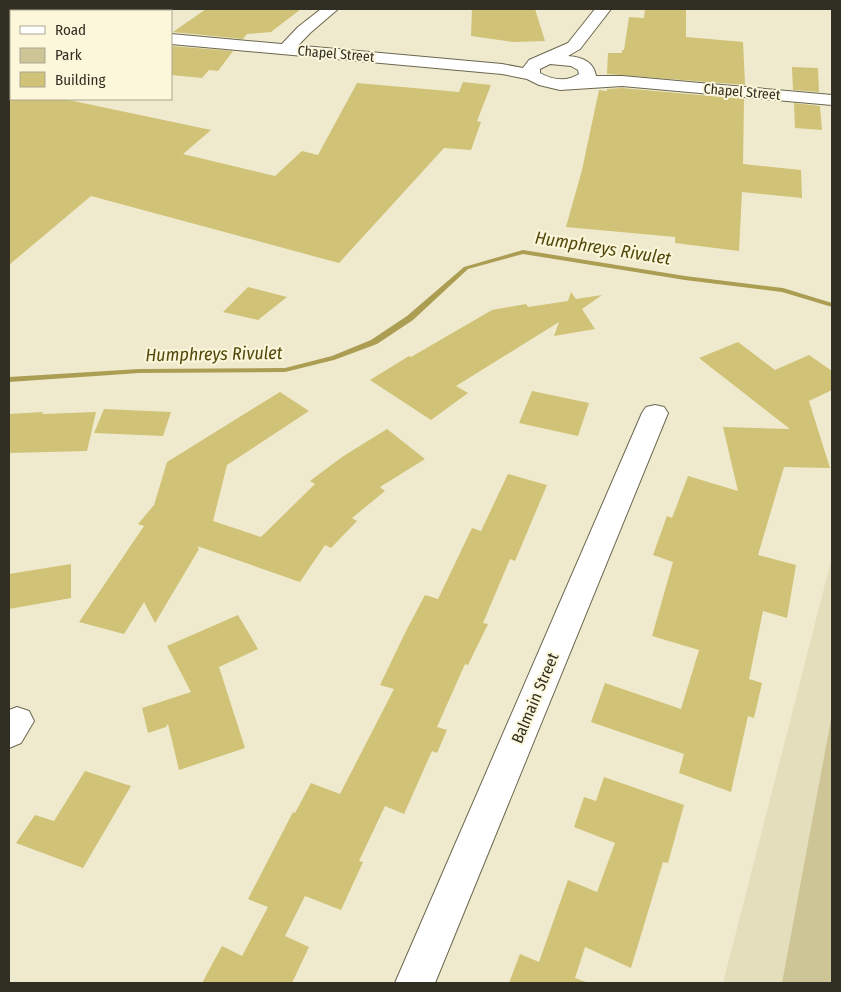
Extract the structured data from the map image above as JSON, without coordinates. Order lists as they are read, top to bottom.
{
  "streets": {
    "street": ["Chapel Street", "Balmain Street"]
  },
  "water": ["Humphreys Rivulet"],
  "legend": ["Road", "Park", "Building"]
}
